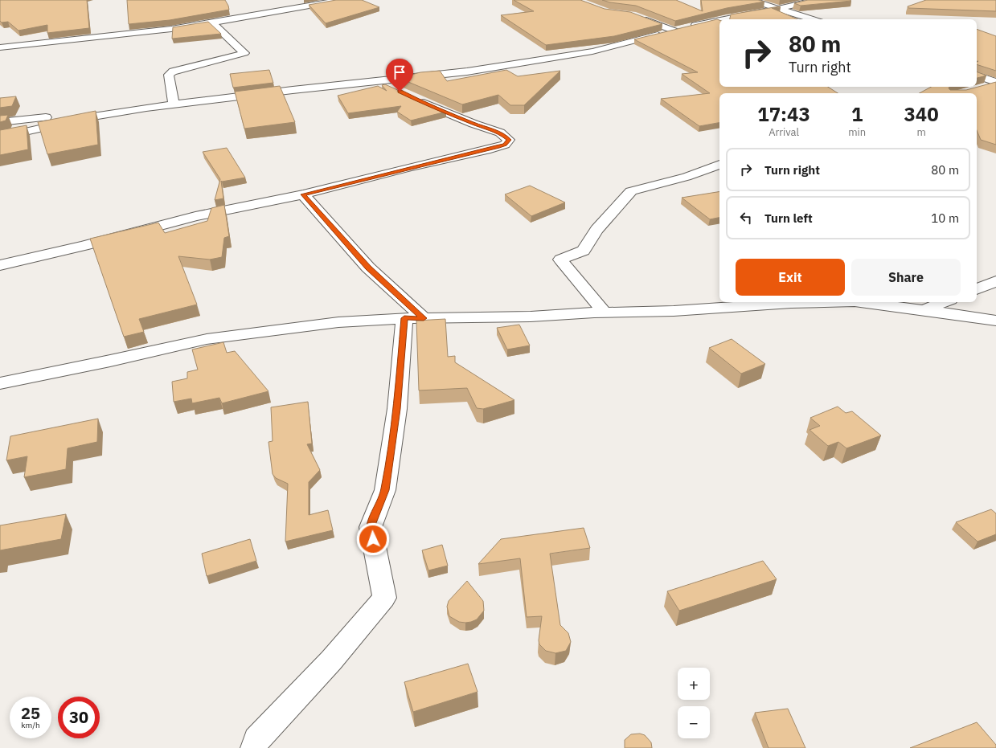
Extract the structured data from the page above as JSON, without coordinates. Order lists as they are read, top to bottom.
{
  "page": {
    "turn": ["80 m", "Turn right"],
    "eta": [
      "17:43",
      "Arrival",
      "1",
      "min",
      "340",
      "m"
    ],
    "list": [
      {
        "name": "Turn right",
        "value": "80 m"
      },
      {
        "name": "Turn left",
        "value": "10 m"
      }
    ],
    "buttons": ["Exit", "Share"],
    "map_buttons": ["+", "−"],
    "speed": "25 km/h",
    "limit": "30"
  }
}
